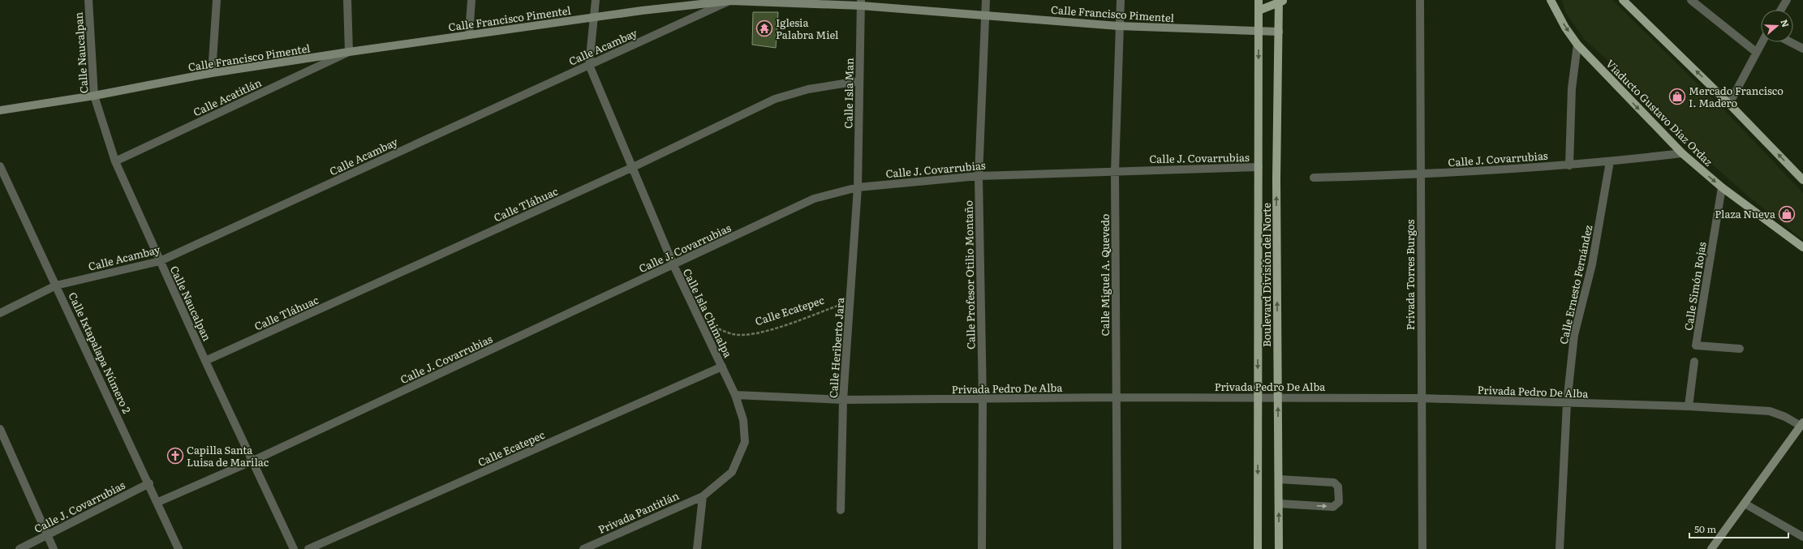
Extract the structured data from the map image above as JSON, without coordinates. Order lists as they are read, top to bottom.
{
  "streets": {
    "main road": ["Calle Francisco Pimentel", "Viaducto Gustavo Díaz Ordaz", "Boulevard División del Norte"],
    "street": [
      "Calle Acambay",
      "Calle Naucalpan",
      "Calle Isla Man",
      "Calle Acatitlán",
      "Calle J. Covarrubias",
      "Calle Tláhuac",
      "Calle Profesor Otilio Montaño",
      "Calle Miguel A. Quevedo",
      "Privada Torres Burgos",
      "Calle Ernesto Fernández",
      "Calle Simón Rojas",
      "Calle Ecatepec",
      "Calle Isla Chimalpa",
      "Calle Heriberto Jara",
      "Calle Ixtapalapa Número 2",
      "Privada Pedro De Alba",
      "Privada Pantitlán"
    ]
  },
  "crossings": [
    ["Calle Francisco Pimentel", "Calle Acambay"],
    ["Calle Francisco Pimentel", "Calle Naucalpan"],
    ["Calle Francisco Pimentel", "Calle Isla Man"],
    ["Calle Francisco Pimentel", "Calle Acatitlán"],
    ["Calle Francisco Pimentel", "Calle Profesor Otilio Montaño"],
    ["Calle Francisco Pimentel", "Calle Miguel A. Quevedo"],
    ["Calle Francisco Pimentel", "Boulevard División del Norte"],
    ["Calle Francisco Pimentel", "Calle Isla Chimalpa"],
    ["Calle Acambay", "Calle Naucalpan"],
    ["Calle Acambay", "Calle Isla Chimalpa"],
    ["Calle Acambay", "Calle Ixtapalapa Número 2"],
    ["Calle Naucalpan", "Calle Acatitlán"],
    ["Calle Naucalpan", "Calle J. Covarrubias"],
    ["Calle Naucalpan", "Calle Tláhuac"],
    ["Calle Isla Man", "Calle J. Covarrubias"],
    ["Calle Isla Man", "Calle Tláhuac"],
    ["Calle Isla Man", "Calle Heriberto Jara"],
    ["Viaducto Gustavo Díaz Ordaz", "Calle J. Covarrubias"],
    ["Viaducto Gustavo Díaz Ordaz", "Calle Simón Rojas"],
    ["Calle J. Covarrubias", "Calle Profesor Otilio Montaño"],
    ["Calle J. Covarrubias", "Calle Miguel A. Quevedo"],
    ["Calle J. Covarrubias", "Boulevard División del Norte"],
    ["Calle J. Covarrubias", "Privada Torres Burgos"],
    ["Calle J. Covarrubias", "Calle Ernesto Fernández"],
    ["Calle J. Covarrubias", "Calle Isla Chimalpa"],
    ["Calle J. Covarrubias", "Calle Heriberto Jara"],
    ["Calle J. Covarrubias", "Calle Ixtapalapa Número 2"],
    ["Calle Tláhuac", "Calle Isla Chimalpa"],
    ["Calle Profesor Otilio Montaño", "Privada Pedro De Alba"],
    ["Calle Miguel A. Quevedo", "Privada Pedro De Alba"],
    ["Boulevard División del Norte", "Privada Pedro De Alba"],
    ["Privada Torres Burgos", "Privada Pedro De Alba"],
    ["Calle Ernesto Fernández", "Privada Pedro De Alba"],
    ["Calle Ecatepec", "Calle Isla Chimalpa"],
    ["Calle Ecatepec", "Calle Heriberto Jara"],
    ["Calle Isla Chimalpa", "Privada Pedro De Alba"],
    ["Calle Isla Chimalpa", "Privada Pantitlán"],
    ["Calle Heriberto Jara", "Privada Pedro De Alba"]
  ],
  "places": {
    "temple": ["Iglesia Palabra Miel"],
    "shop": ["Mercado Francisco I. Madero", "Plaza Nueva"],
    "church": ["Capilla Santa Luisa de Marilac"]
  },
  "scale_bar": "50 m",
  "north": "right"
}
